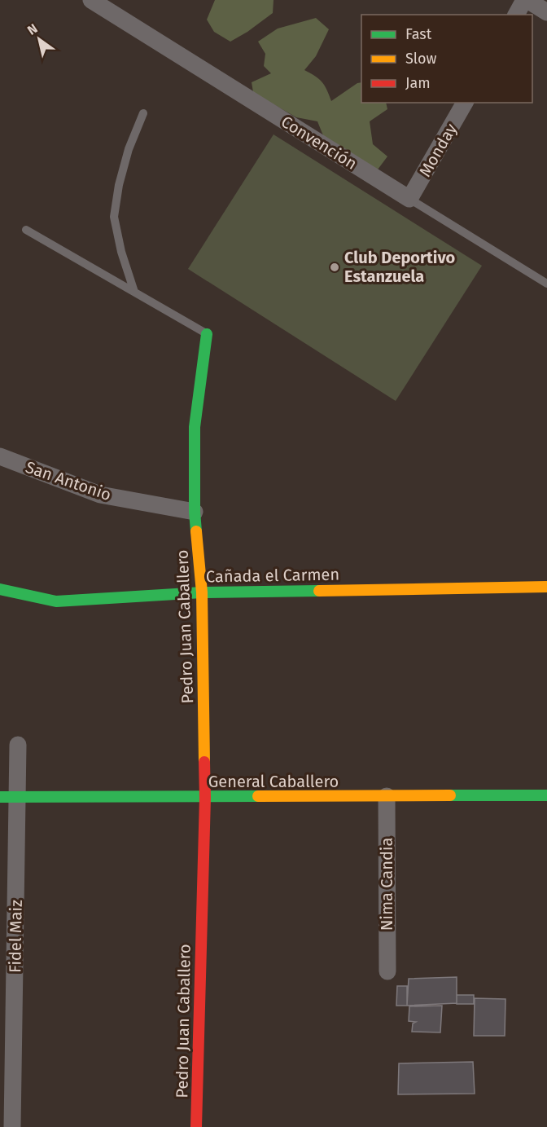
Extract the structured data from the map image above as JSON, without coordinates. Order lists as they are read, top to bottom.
{
  "streets": {
    "street": [
      "Convención",
      "Monday",
      "San Antonio",
      "Cañada el Carmen",
      "Pedro Juan Caballero",
      "General Caballero",
      "Nima Candia",
      "Fidel Maiz"
    ]
  },
  "crossings": [
    ["Convención", "Monday"],
    ["San Antonio", "Pedro Juan Caballero"],
    ["Cañada el Carmen", "Pedro Juan Caballero"],
    ["Pedro Juan Caballero", "General Caballero"],
    ["General Caballero", "Nima Candia"],
    ["General Caballero", "Fidel Maiz"]
  ],
  "places": ["Club Deportivo Estanzuela"],
  "legend": ["Fast", "Slow", "Jam"],
  "north": "top left"
}
